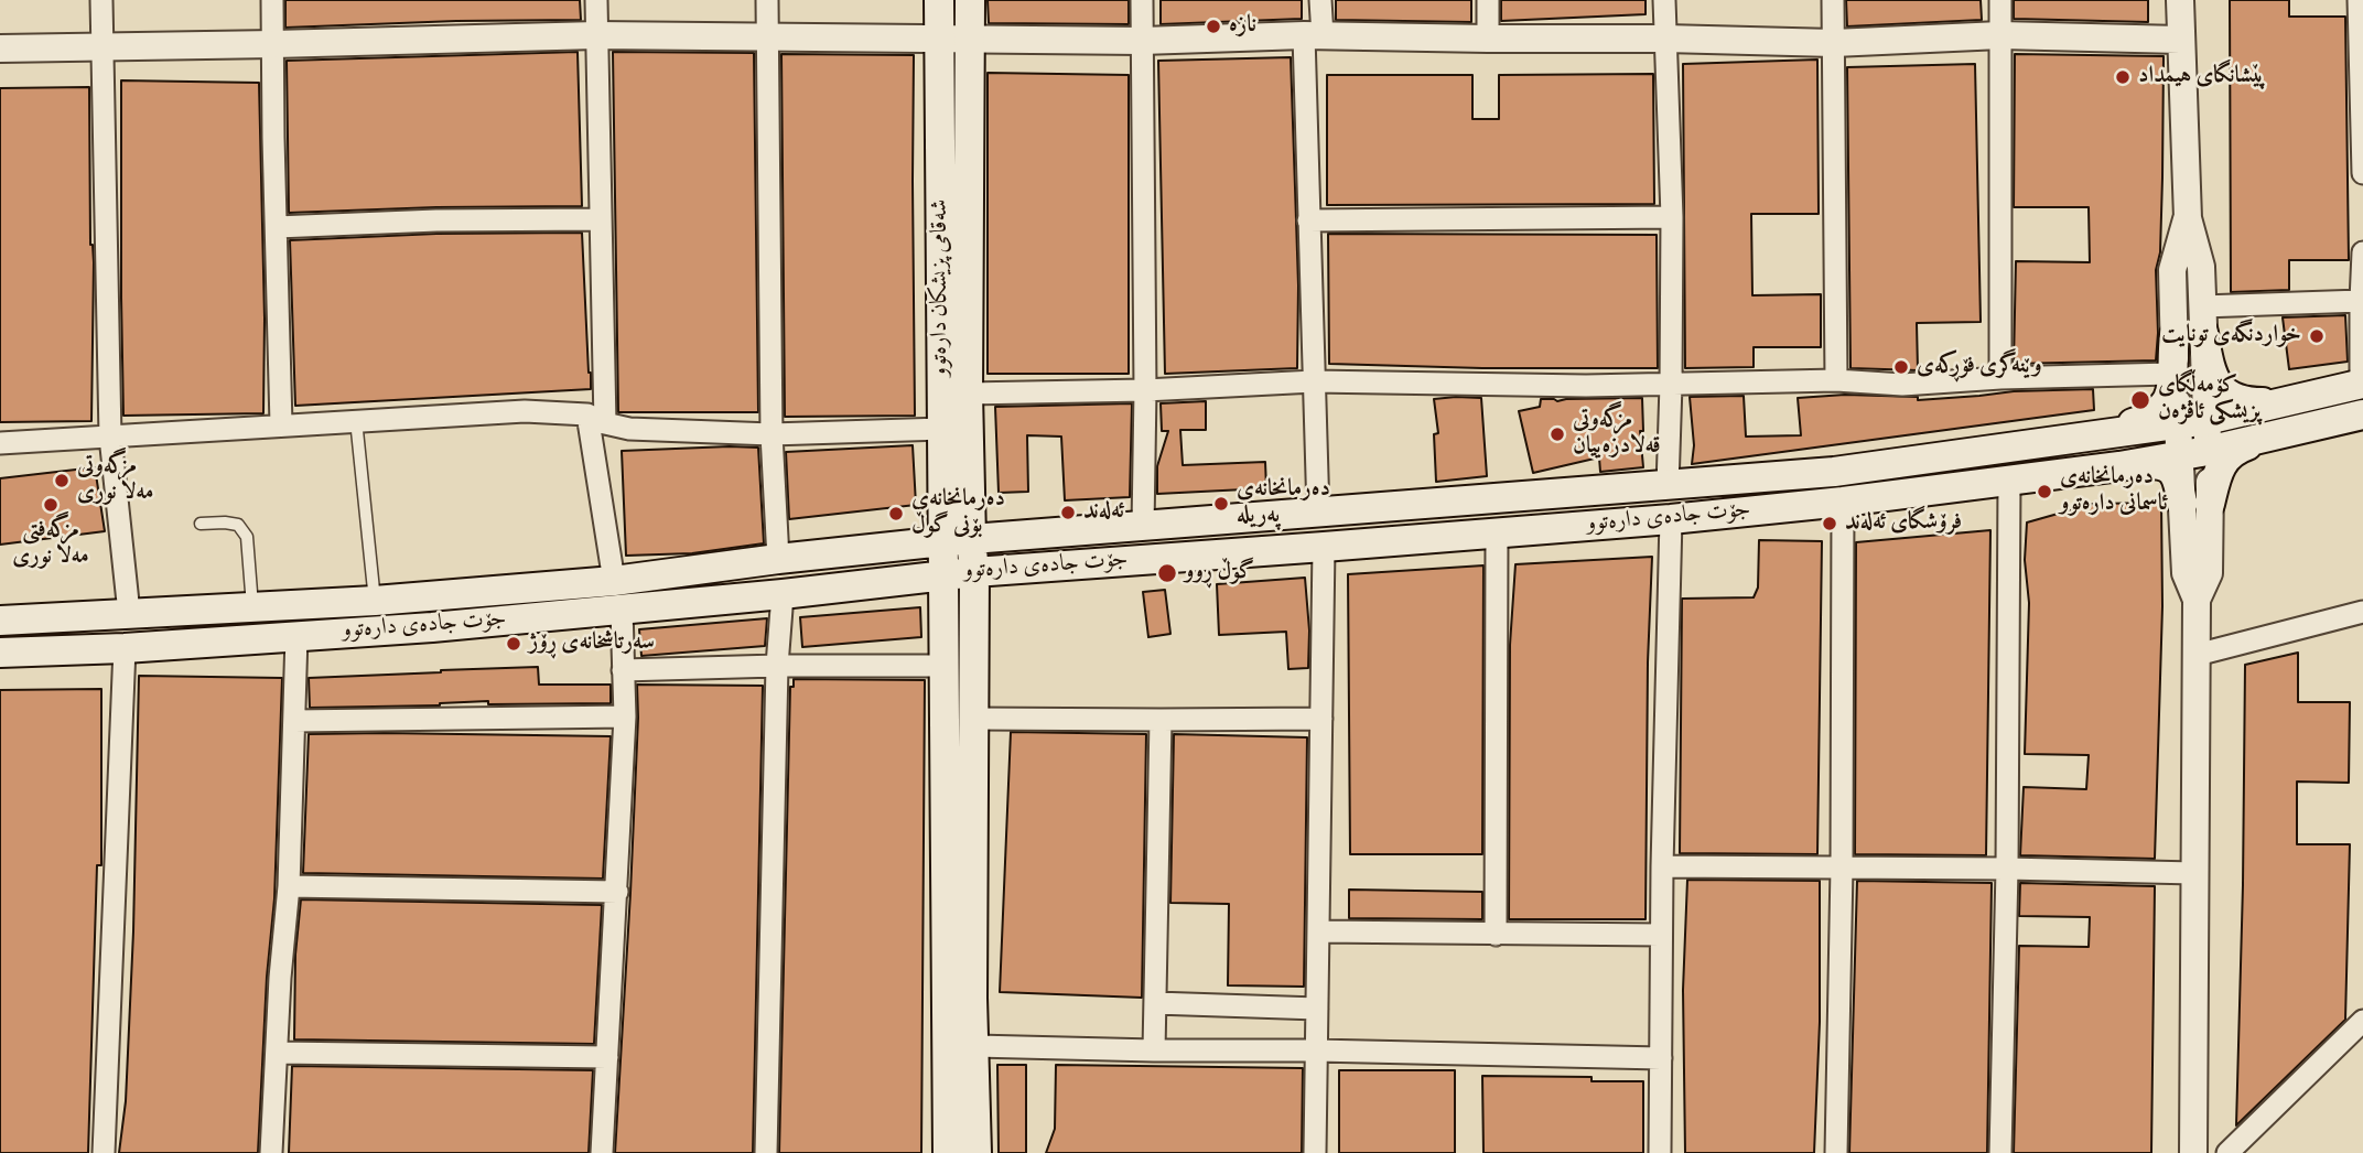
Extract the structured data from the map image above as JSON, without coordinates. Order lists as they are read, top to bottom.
{
  "streets": {
    "main road": ["شەقامی پزیشکان دارەتوو", "جۆت جادەی دارەتوو"]
  },
  "crossings": [
    ["شەقامی پزیشکان دارەتوو", "جۆت جادەی دارەتوو"]
  ],
  "places": [
    "نازە",
    "پێشانگای هیمداد",
    "خواردنگەی تونایت",
    "وێنەگری فۆڕکەی",
    "کۆمەڵگای پزیشکی ئاڤژەن",
    "مزگەوتی قەلادزەییان",
    "مزگەوتی مەلا نوری",
    "دەرمانخانەی ئاسمانی دارەتوو",
    "دەرمانخانەی پەریلە",
    "مزگەفتی مەلا نوری",
    "ئەلەند",
    "دەرمانخانەی بۆنی گوڵ",
    "فرۆشگای ئەلەند",
    "گوڵ ڕوو",
    "سەرتاشخانەی ڕۆژ"
  ]
}
